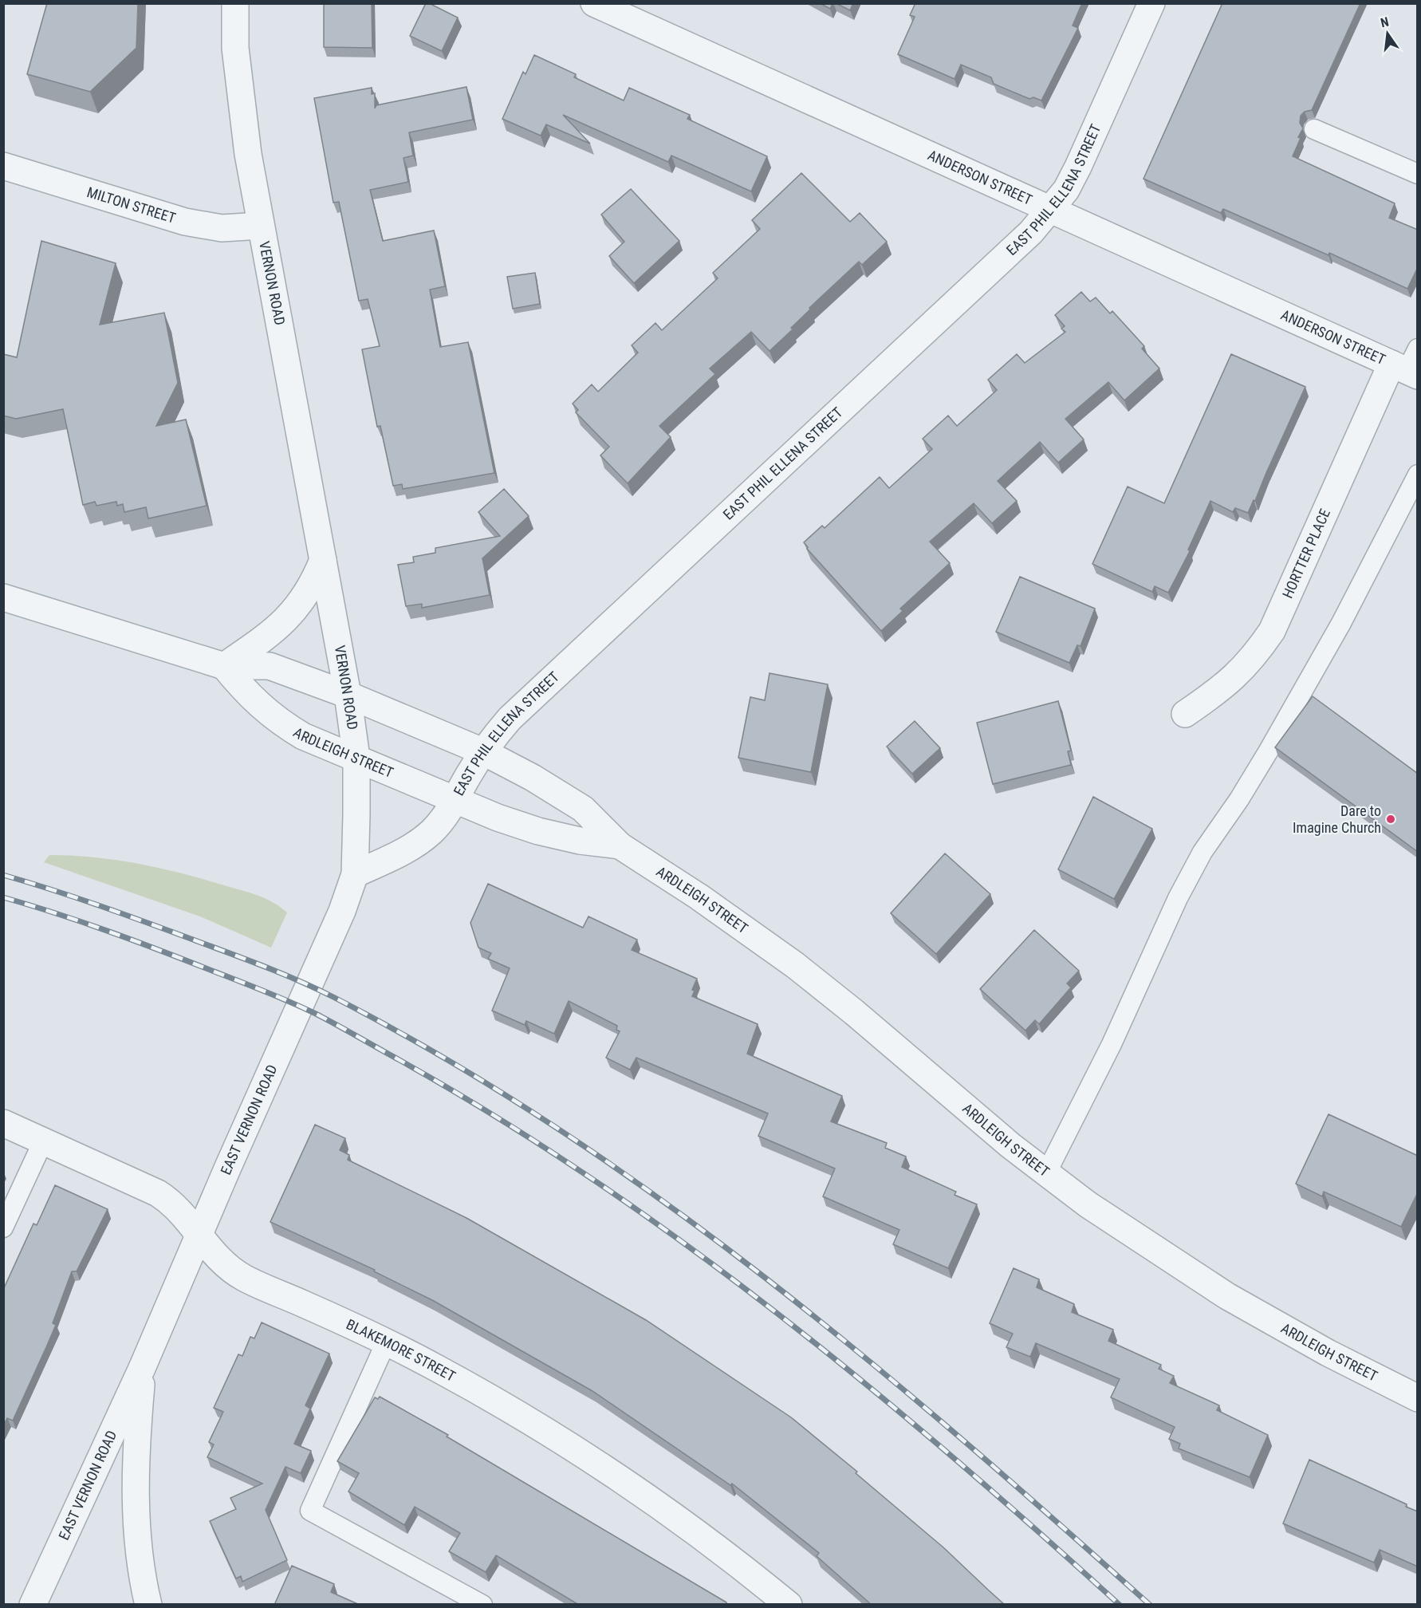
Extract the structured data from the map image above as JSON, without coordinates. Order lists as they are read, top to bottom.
{
  "streets": {
    "street": [
      "ANDERSON STREET",
      "EAST PHIL ELLENA STREET",
      "MILTON STREET",
      "VERNON ROAD",
      "HORTTER PLACE",
      "ARDLEIGH STREET",
      "EAST VERNON ROAD",
      "BLAKEMORE STREET"
    ]
  },
  "crossings": [
    ["ANDERSON STREET", "EAST PHIL ELLENA STREET"],
    ["ANDERSON STREET", "HORTTER PLACE"],
    ["EAST PHIL ELLENA STREET", "VERNON ROAD"],
    ["EAST PHIL ELLENA STREET", "ARDLEIGH STREET"],
    ["EAST PHIL ELLENA STREET", "EAST VERNON ROAD"],
    ["MILTON STREET", "VERNON ROAD"],
    ["VERNON ROAD", "ARDLEIGH STREET"],
    ["VERNON ROAD", "EAST VERNON ROAD"],
    ["EAST VERNON ROAD", "BLAKEMORE STREET"]
  ],
  "places": ["Dare to Imagine Church"],
  "north": "top"
}
